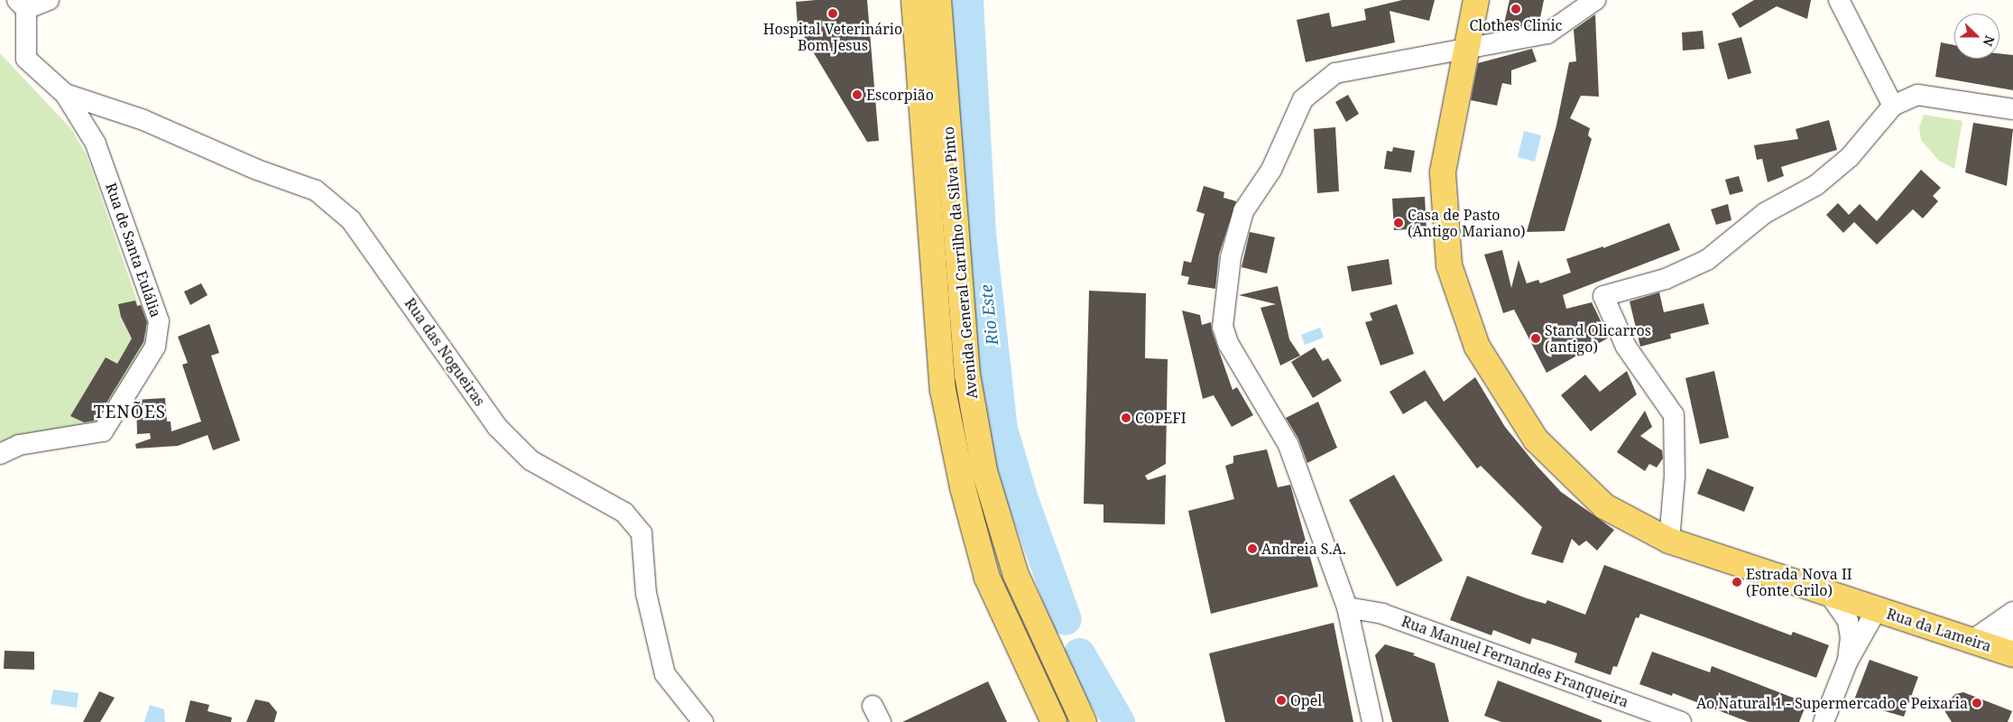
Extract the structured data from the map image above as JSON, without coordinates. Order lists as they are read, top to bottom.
{
  "streets": {
    "main road": ["Avenida General Carrilho da Silva Pinto", "Rua da Lameira"],
    "street": ["Rua de Santa Eulália", "Rua das Nogueiras", "Rua Manuel Fernandes Franqueira"]
  },
  "crossings": [
    ["Rua de Santa Eulália", "Rua das Nogueiras"]
  ],
  "districts": ["TENÕES"],
  "water": ["Rio Este"],
  "places": [
    "Clothes Clinic",
    "Hospital Veterinário Bom Jesus",
    "Escorpião",
    "Casa de Pasto (Antigo Mariano)",
    "Stand Olicarros (antigo)",
    "COPEFI",
    "Andreia S.A.",
    "Estrada Nova II (Fonte Grilo)",
    "Opel",
    "Ao Natural 1 - Supermercado e Peixaria"
  ],
  "north": "right"
}
